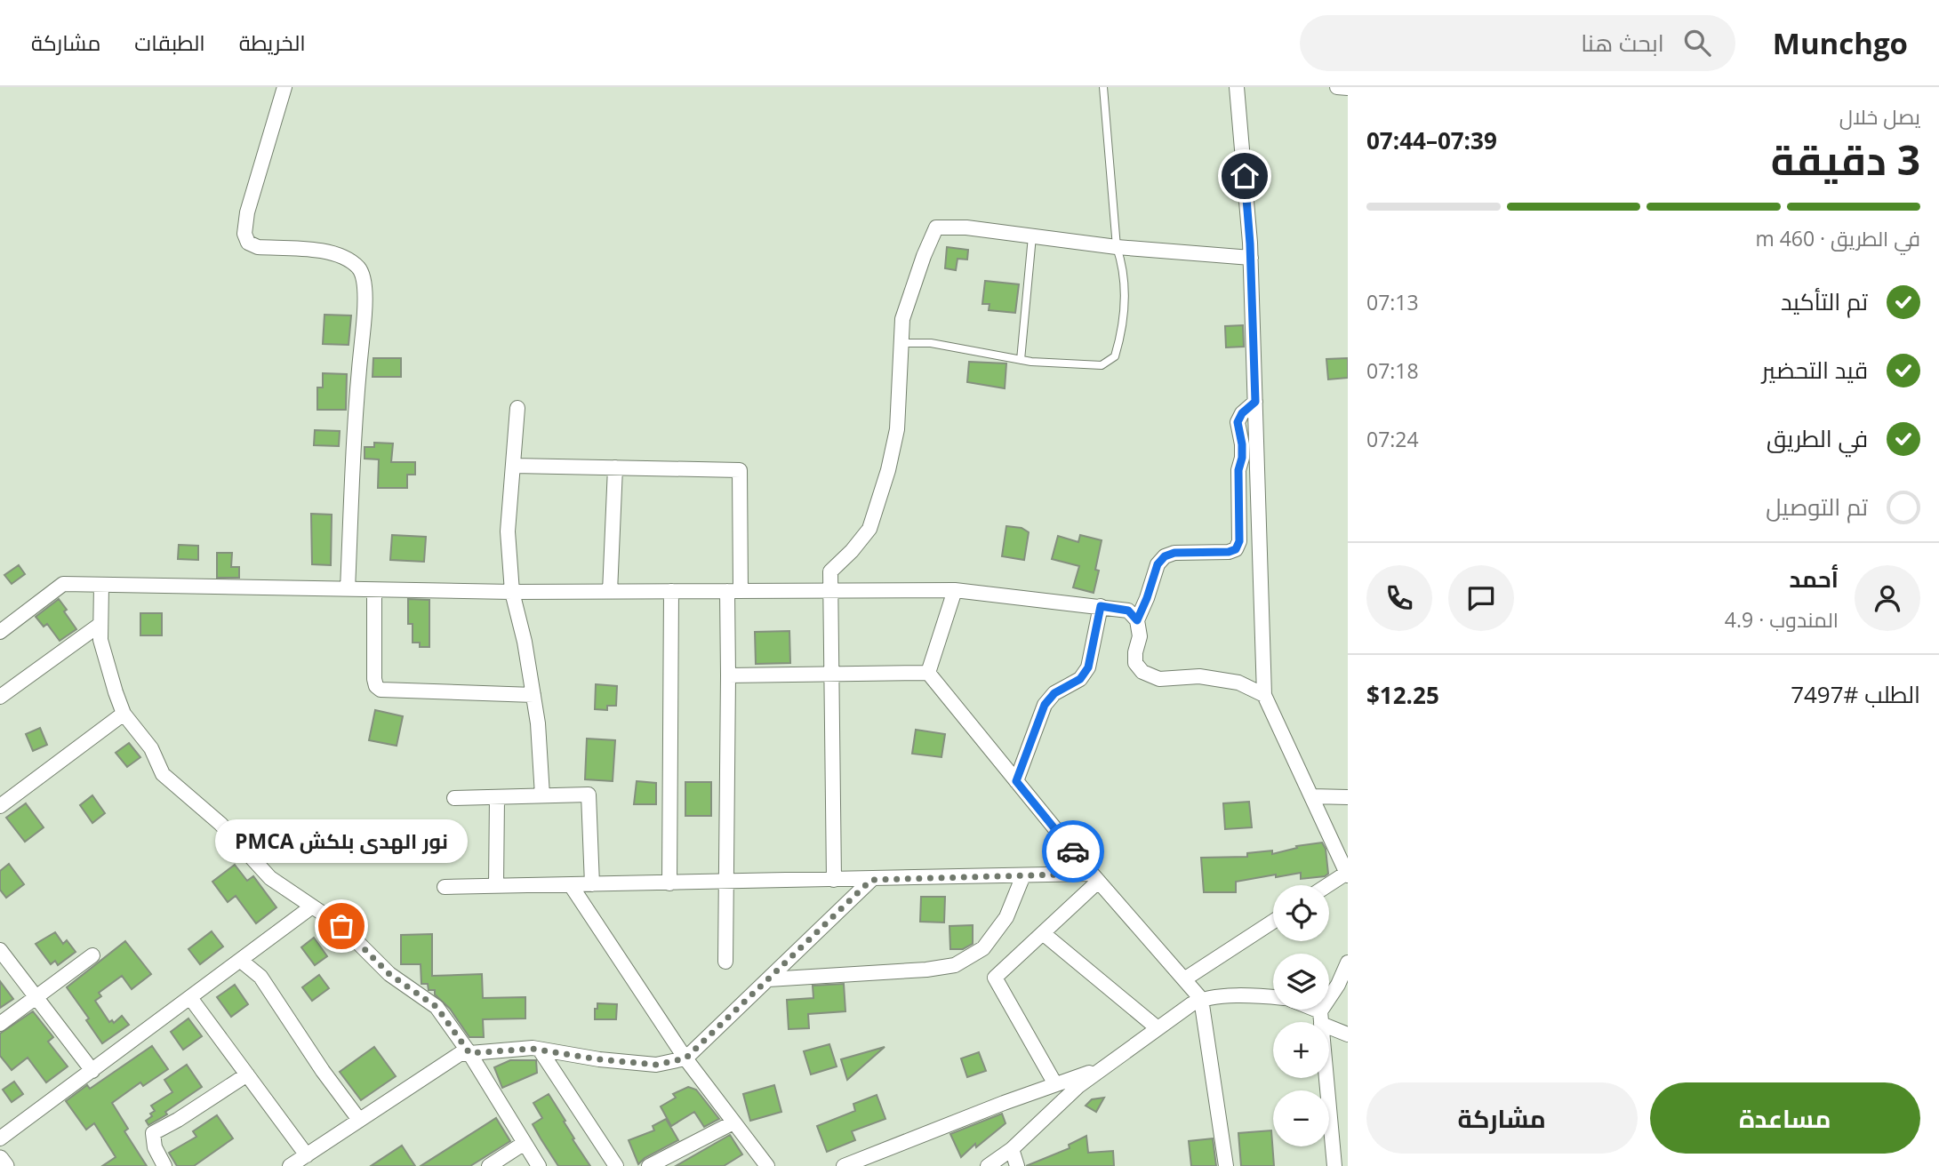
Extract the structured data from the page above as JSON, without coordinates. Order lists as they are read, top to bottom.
{
  "places": ["نور الهدى بلكش PMCA"],
  "page": {
    "header": "Munchgo",
    "search": "ابحث هنا",
    "nav": ["الخريطة", "الطبقات", "مشاركة"],
    "heading": ["3 دقيقة", "يصل خلال", "07:39–07:44"],
    "panel": [
      "أحمد",
      "المندوب · 4.9",
      "الطلب #7497",
      "$12.25"
    ],
    "bar": "في الطريق · 460 m",
    "list": [
      ["تم التأكيد", "07:13"],
      ["قيد التحضير", "07:18"],
      ["في الطريق", "07:24"],
      "تم التوصيل"
    ],
    "bubble": "نور الهدى بلكش PMCA",
    "map_buttons": ["+", "−"],
    "buttons": ["مساعدة", "مشاركة"]
  }
}
